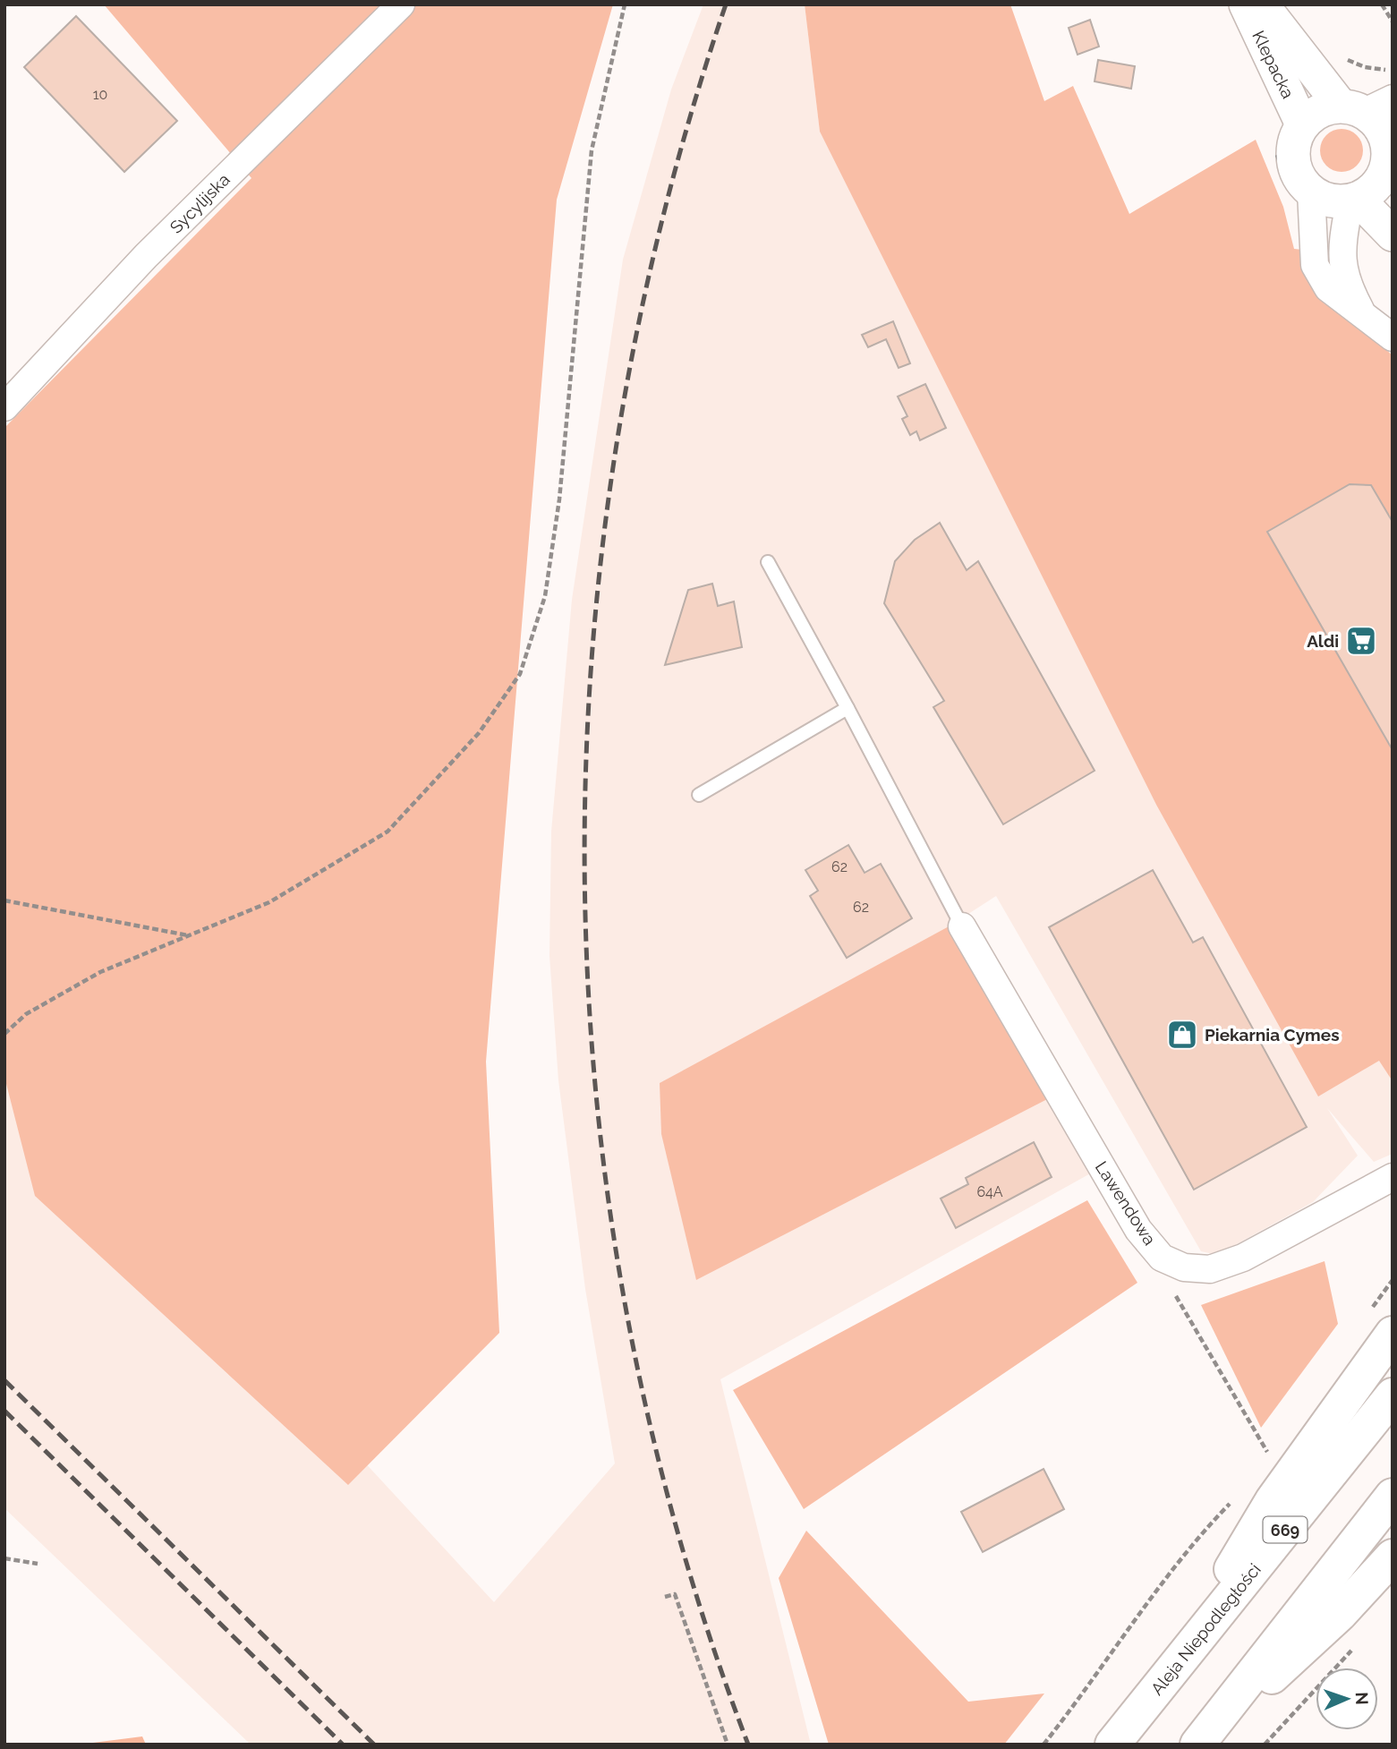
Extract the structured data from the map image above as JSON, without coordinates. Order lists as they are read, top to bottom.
{
  "streets": {
    "main road": ["669", "Aleja Niepodległości"],
    "street": ["Klepacka", "Sycylijska", "Lawendowa"]
  },
  "places": {
    "supermarket": ["Aldi"],
    "shop": ["Piekarnia Cymes"]
  },
  "house_numbers": [
    "10",
    "62",
    "62",
    "64A"
  ],
  "north": "right"
}
